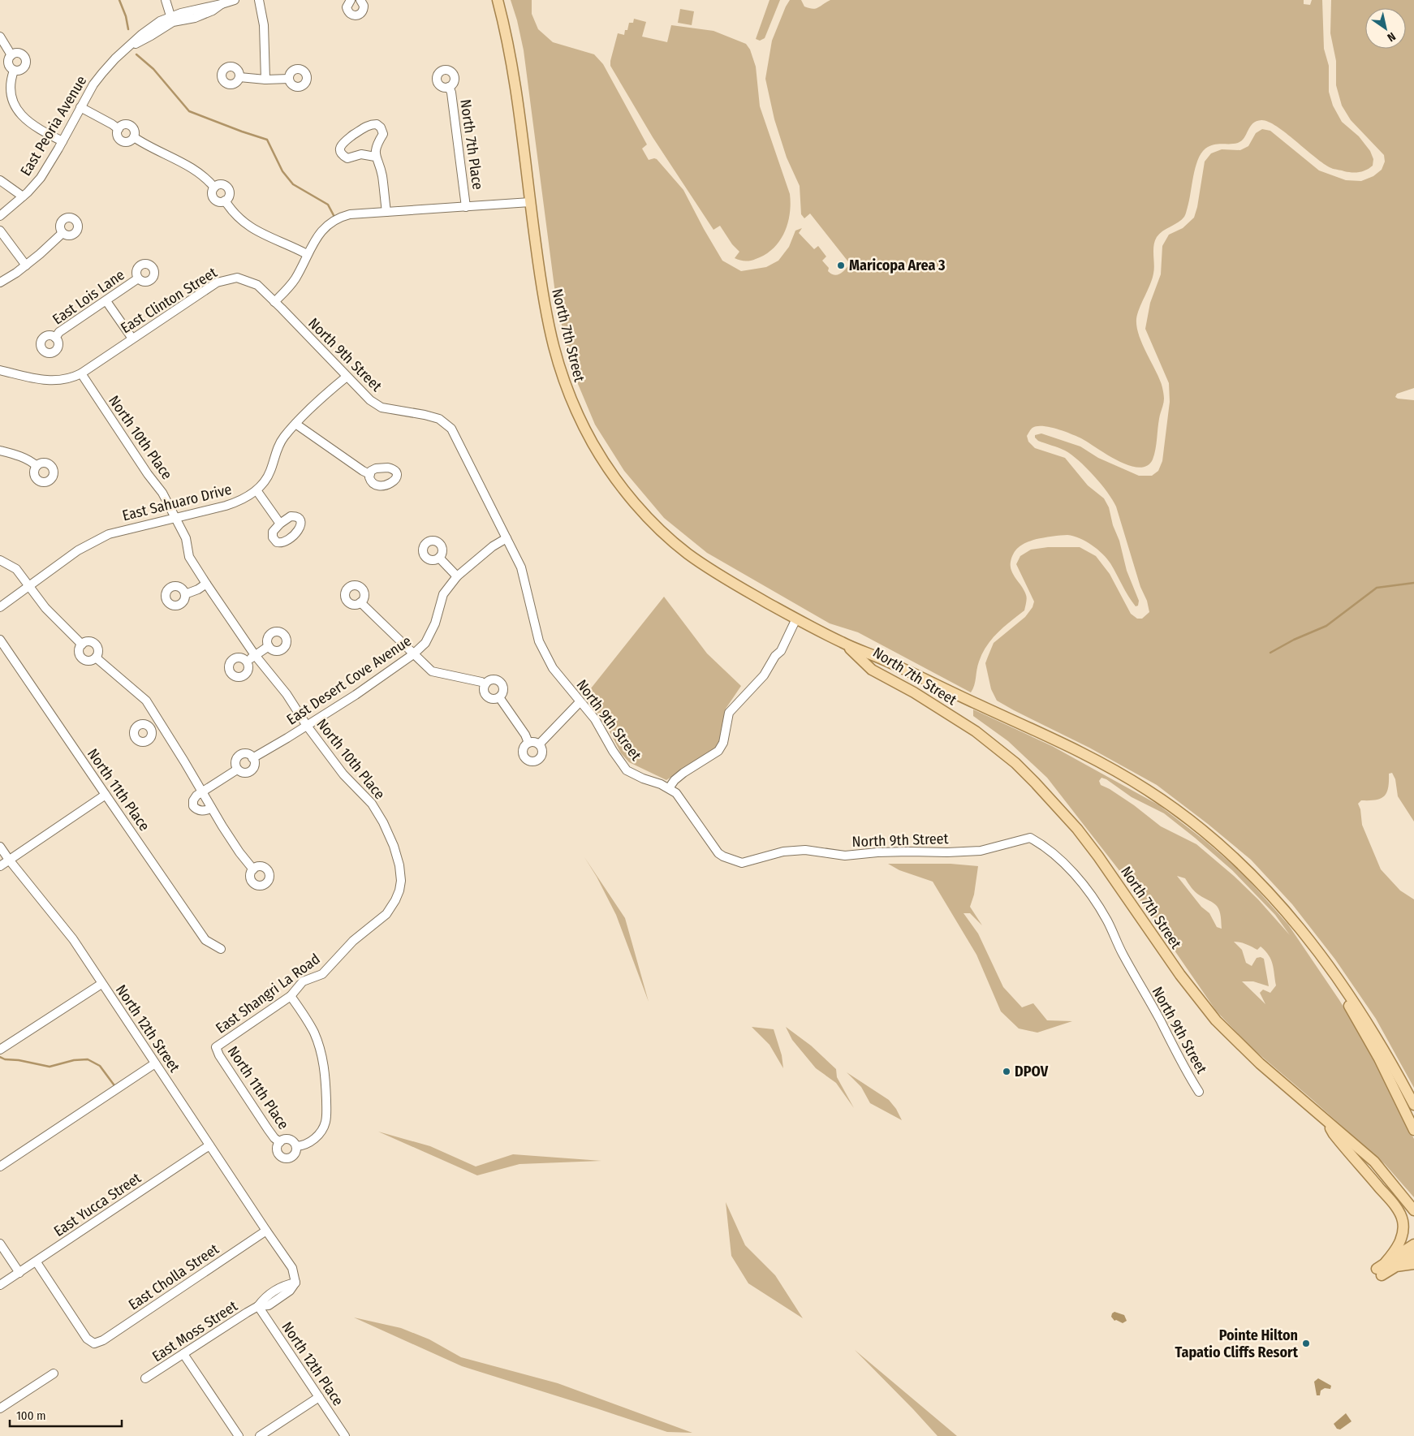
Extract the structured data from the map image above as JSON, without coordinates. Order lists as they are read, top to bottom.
{
  "streets": {
    "main road": ["North 7th Street"],
    "street": [
      "East Peoria Avenue",
      "North 7th Place",
      "East Lois Lane",
      "East Clinton Street",
      "North 9th Street",
      "North 10th Place",
      "East Sahuaro Drive",
      "East Desert Cove Avenue",
      "North 11th Place",
      "East Shangri La Road",
      "North 12th Street",
      "East Yucca Street",
      "East Cholla Street",
      "East Moss Street",
      "North 12th Place"
    ]
  },
  "crossings": [
    ["East Clinton Street", "North 9th Street"],
    ["East Clinton Street", "North 10th Place"],
    ["North 9th Street", "East Sahuaro Drive"],
    ["North 9th Street", "East Desert Cove Avenue"],
    ["North 10th Place", "East Sahuaro Drive"],
    ["North 10th Place", "East Desert Cove Avenue"],
    ["North 10th Place", "East Shangri La Road"],
    ["North 11th Place", "East Shangri La Road"],
    ["North 12th Street", "East Yucca Street"],
    ["North 12th Street", "East Cholla Street"],
    ["North 12th Street", "East Moss Street"],
    ["East Yucca Street", "East Cholla Street"],
    ["East Moss Street", "North 12th Place"]
  ],
  "places": ["Maricopa Area 3", "DPOV", "Pointe Hilton Tapatio Cliffs Resort"],
  "scale_bar": "100 m",
  "north": "bottom right"
}
